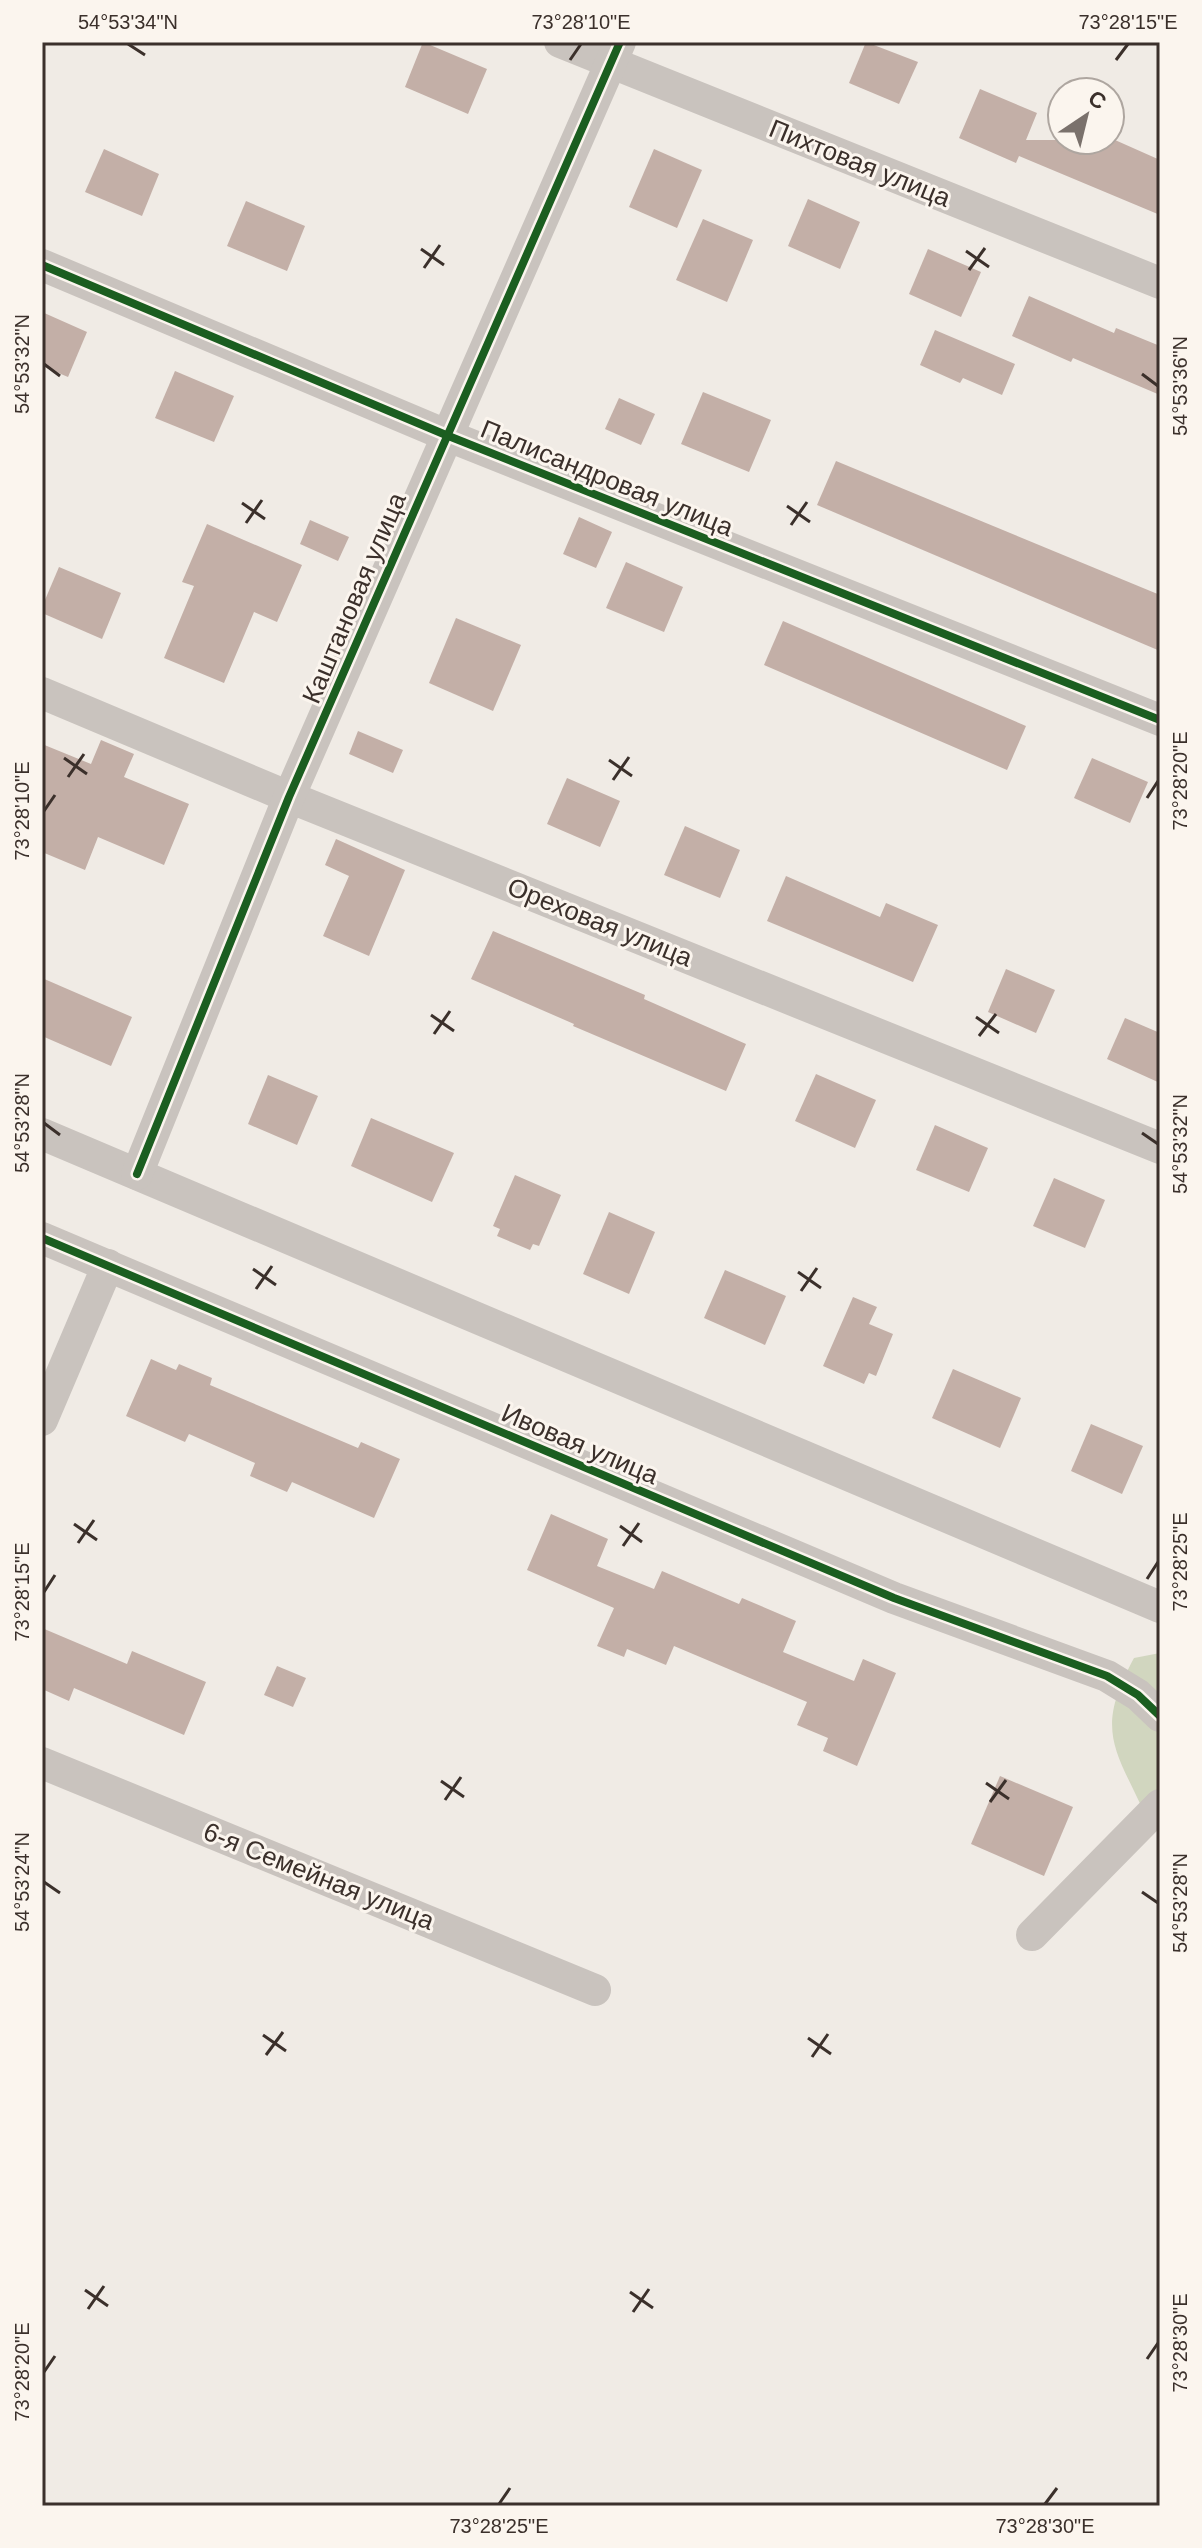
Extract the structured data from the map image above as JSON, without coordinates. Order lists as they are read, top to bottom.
{
  "streets": {
    "street": [
      "Пихтовая улица",
      "Палисандровая улица",
      "Каштановая улица",
      "Ореховая улица",
      "Ивовая улица",
      "6-я Семейная улица"
    ]
  },
  "crossings": [
    ["Пихтовая улица", "Каштановая улица"],
    ["Палисандровая улица", "Каштановая улица"],
    ["Каштановая улица", "Ореховая улица"]
  ],
  "north": "top right",
  "coordinates": [
    "54°53'34\"N",
    "73°28'10\"E",
    "73°28'15\"E",
    "54°53'32\"N",
    "54°53'36\"N",
    "73°28'20\"E",
    "54°53'28\"N",
    "73°28'25\"E",
    "54°53'24\"N",
    "73°28'30\"E"
  ]
}
